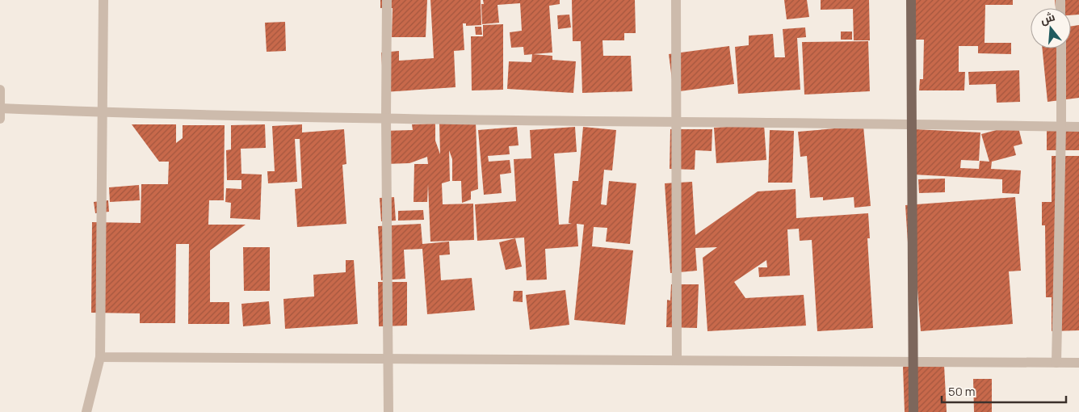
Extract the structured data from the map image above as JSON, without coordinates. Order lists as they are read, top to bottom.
{
  "scale_bar": "50 m",
  "north": "top"
}
